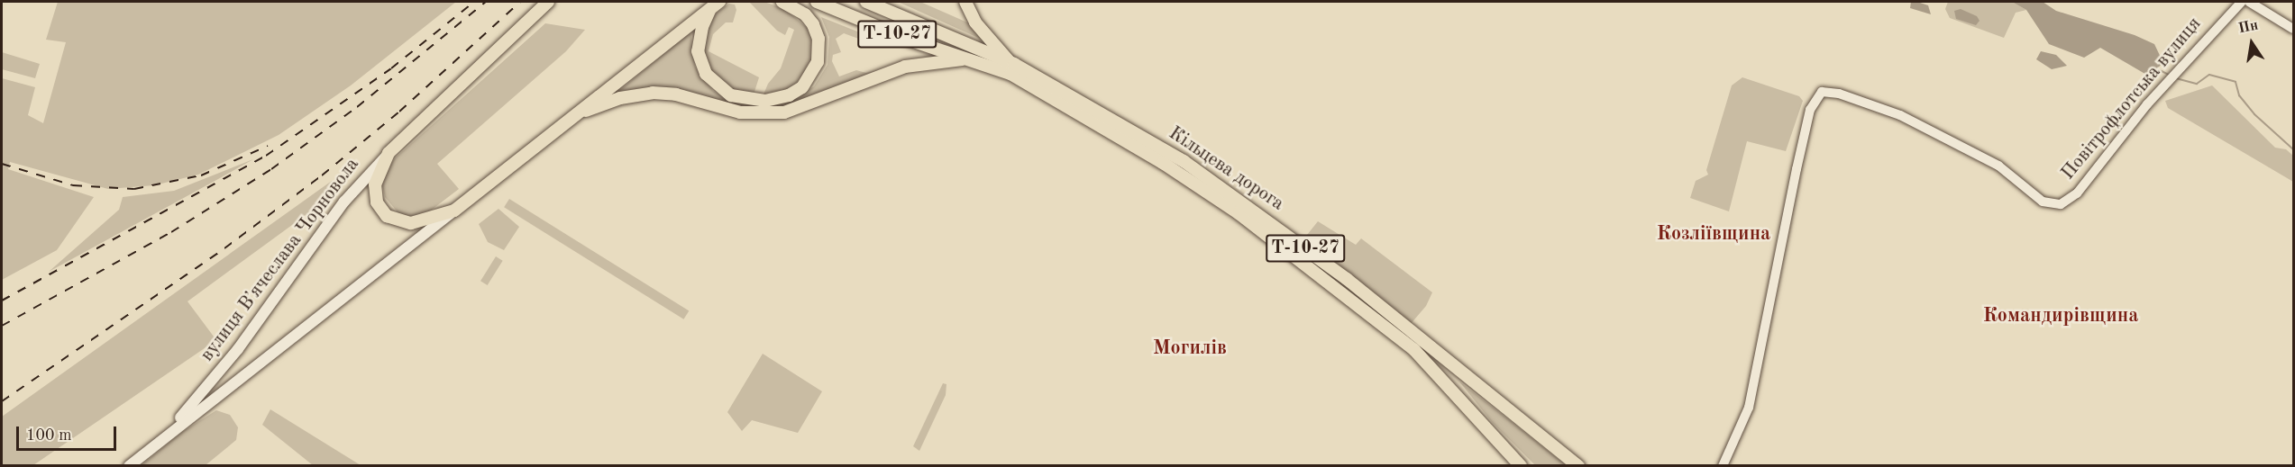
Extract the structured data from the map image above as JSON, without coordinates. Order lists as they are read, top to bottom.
{
  "streets": {
    "main road": ["Т-10-27", "Кільцева дорога", "вулиця Вʼячеслава Чорновола"],
    "street": ["Повітрофлотська вулиця"]
  },
  "districts": ["Козліївщина", "Командирівщина", "Могилів"],
  "scale_bar": "100 m",
  "north": "top"
}
